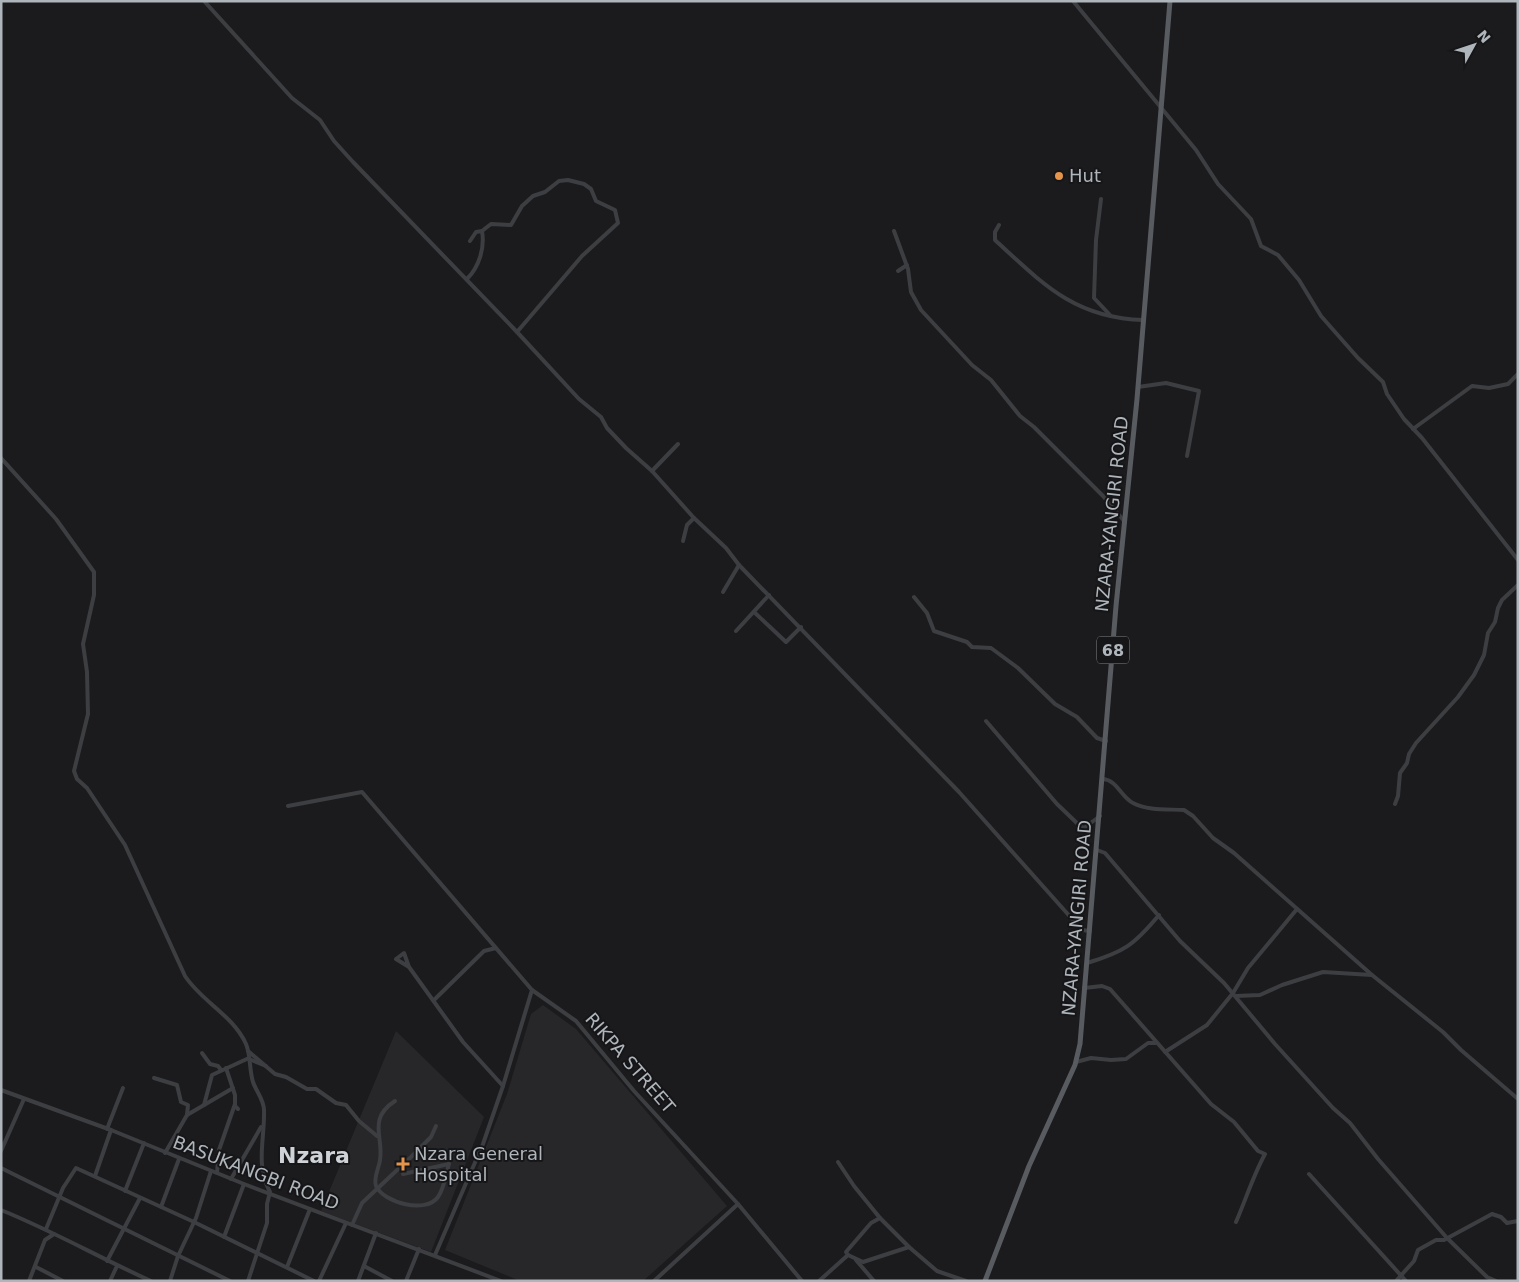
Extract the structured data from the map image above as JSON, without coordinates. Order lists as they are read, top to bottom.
{
  "streets": {
    "main road": ["NZARA-YANGIRI ROAD", "68"],
    "street": ["RIKPA STREET", "BASUKANGBI ROAD"]
  },
  "districts": ["Nzara"],
  "places": {
    "other": ["Hut"],
    "health": ["Nzara General Hospital"]
  },
  "north": "top right"
}
